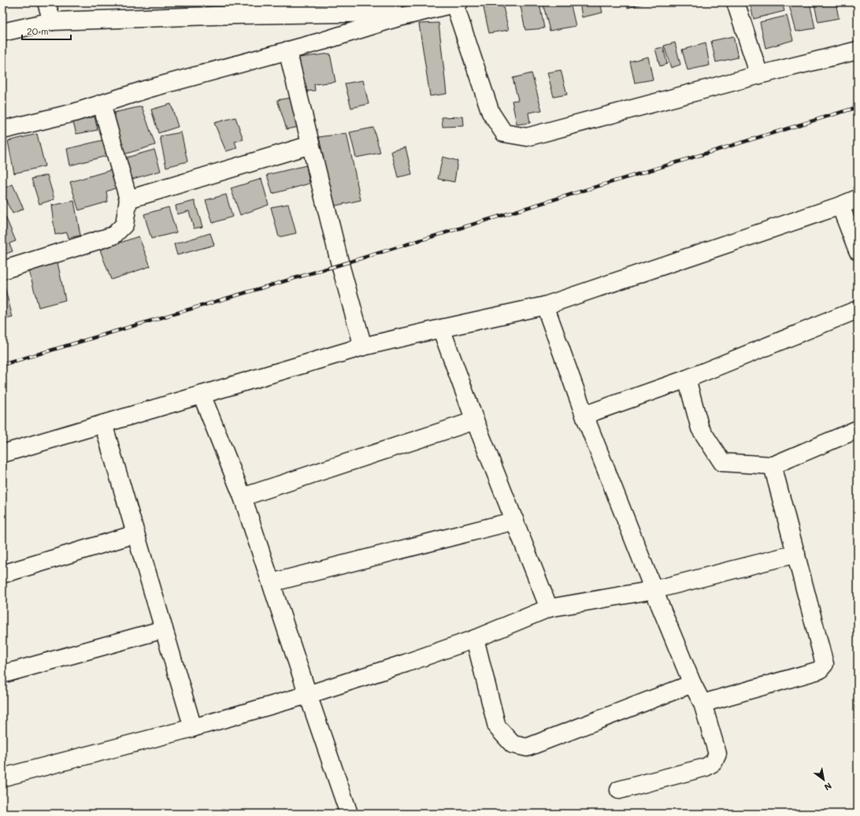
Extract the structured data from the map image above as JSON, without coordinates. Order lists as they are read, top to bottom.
{
  "scale_bar": "20 m",
  "north": "bottom right"
}
